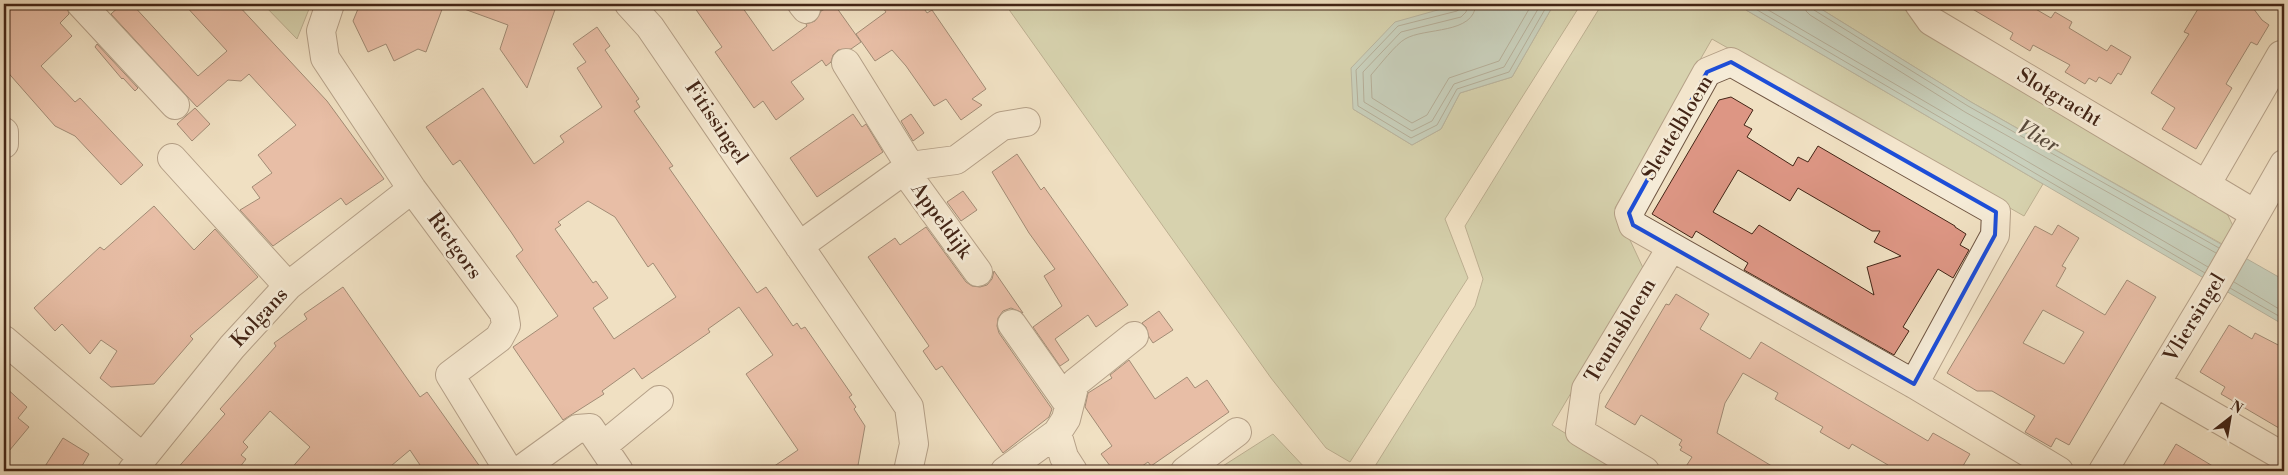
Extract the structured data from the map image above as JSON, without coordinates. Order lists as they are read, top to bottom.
{
  "streets": {
    "street": [
      "Slotgracht",
      "Fitissingel",
      "Sleutelbloem",
      "Appeldijk",
      "Rietgors",
      "Kolgans",
      "Vliersingel",
      "Teunisbloem"
    ]
  },
  "crossings": [
    ["Slotgracht", "Vliersingel"],
    ["Sleutelbloem", "Teunisbloem"],
    ["Rietgors", "Kolgans"]
  ],
  "water": ["Vlier"],
  "north": "top right"
}
